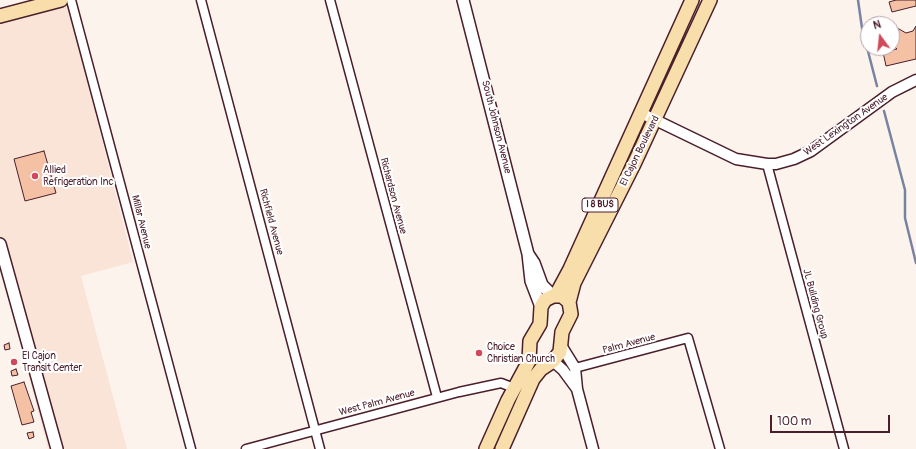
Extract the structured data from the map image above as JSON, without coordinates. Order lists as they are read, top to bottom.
{
  "streets": {
    "main road": ["South Johnson Avenue", "El Cajon Boulevard", "I 8 BUS"],
    "street": [
      "West Lexington Avenue",
      "Richardson Avenue",
      "Millar Avenue",
      "Richfield Avenue",
      "JL Building Group",
      "Palm Avenue",
      "West Palm Avenue"
    ]
  },
  "crossings": [
    ["West Lexington Avenue", "El Cajon Boulevard"],
    ["West Lexington Avenue", "JL Building Group"],
    ["South Johnson Avenue", "El Cajon Boulevard"],
    ["South Johnson Avenue", "I 8 BUS"],
    ["El Cajon Boulevard", "I 8 BUS"],
    ["Richardson Avenue", "West Palm Avenue"],
    ["Richfield Avenue", "West Palm Avenue"]
  ],
  "places": ["Allied Refrigeration Inc", "Choice Christian Church", "El Cajon Transit Center"],
  "scale_bar": "100 m",
  "north": "top"
}
